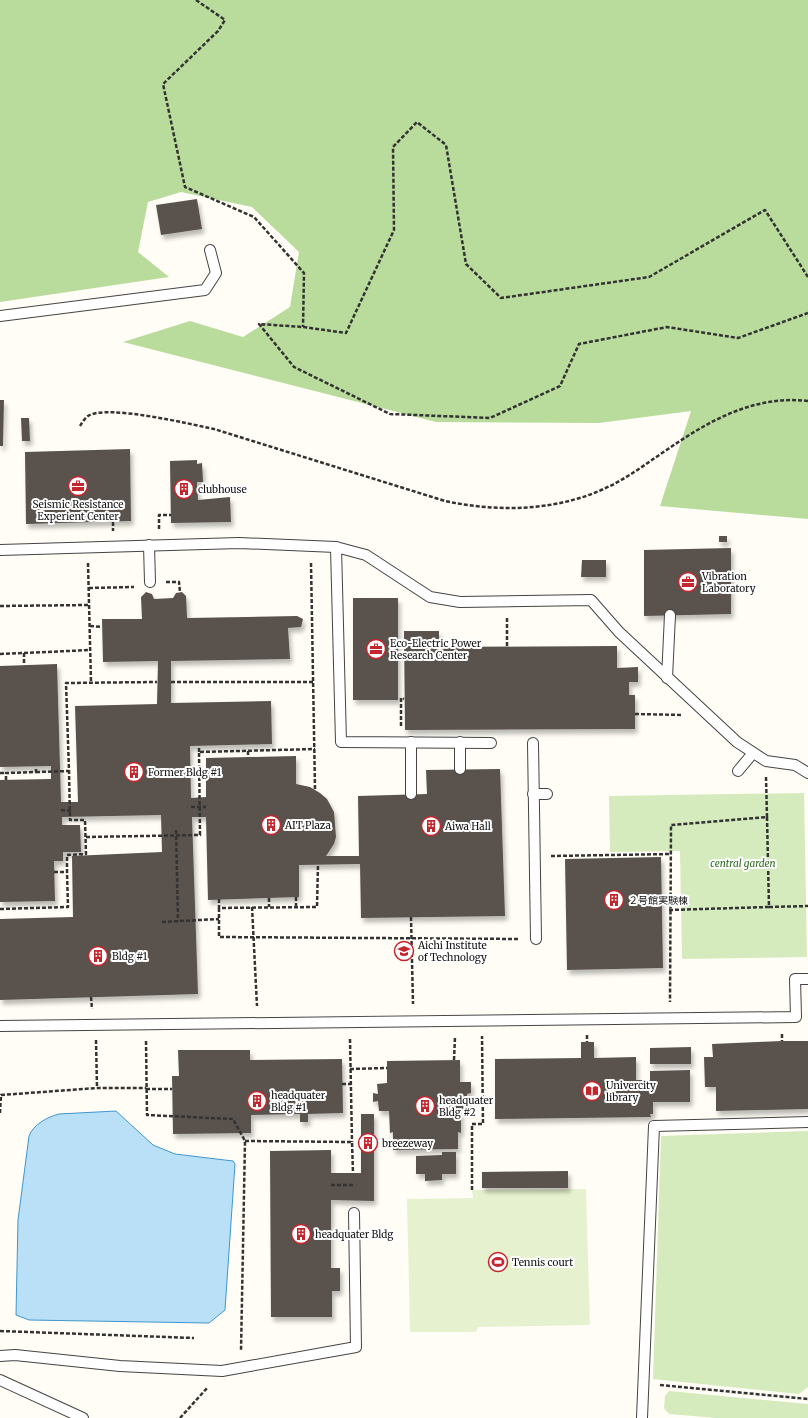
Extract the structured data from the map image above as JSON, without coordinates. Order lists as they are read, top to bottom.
{
  "parks": ["central garden"],
  "places": {
    "office": ["Seismic Resistance Experient Center", "Vibration Laboratory", "Eco-Electric Power Research Center"],
    "building": [
      "clubhouse",
      "Former Bldg #1",
      "AIT Plaza",
      "Aiwa Hall",
      "２号館実験棟",
      "Bldg #1",
      "headquater Bldg #1",
      "headquater Bldg #2",
      "breezeway",
      "headquater Bldg"
    ],
    "school or university": ["Aichi Institute of Technology"],
    "library": ["Univercity library"],
    "sports": ["Tennis court"]
  }
}
